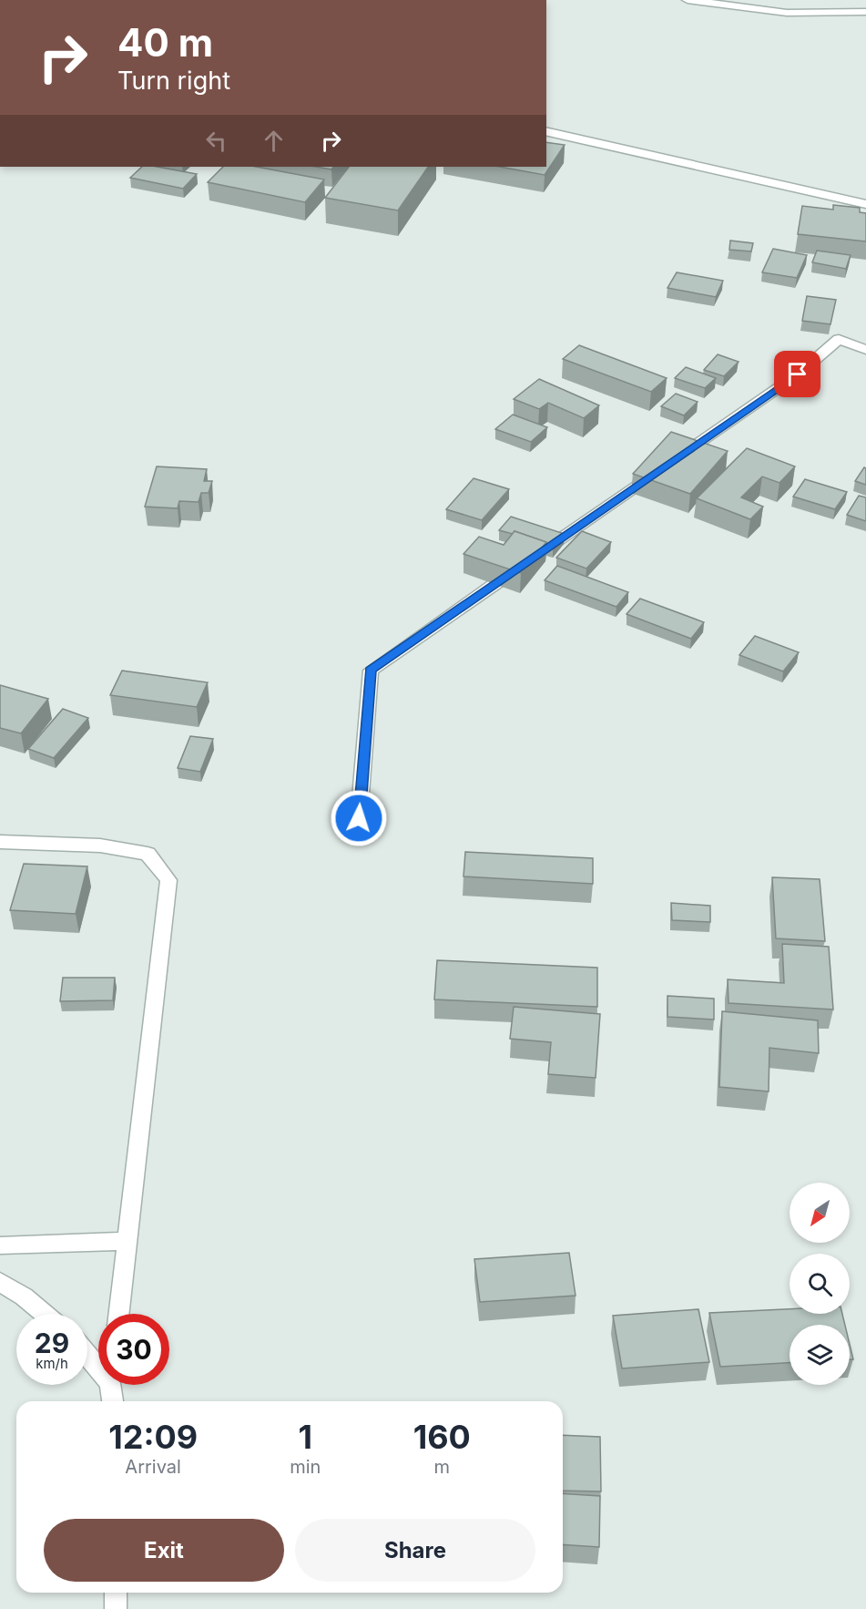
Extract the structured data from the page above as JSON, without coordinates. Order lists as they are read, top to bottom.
{
  "north": "bottom left",
  "page": {
    "turn": ["40 m", "Turn right"],
    "speed": "29 km/h",
    "limit": "30",
    "eta": [
      "12:09",
      "Arrival",
      "1",
      "min",
      "160",
      "m"
    ],
    "buttons": ["Exit", "Share"]
  }
}
